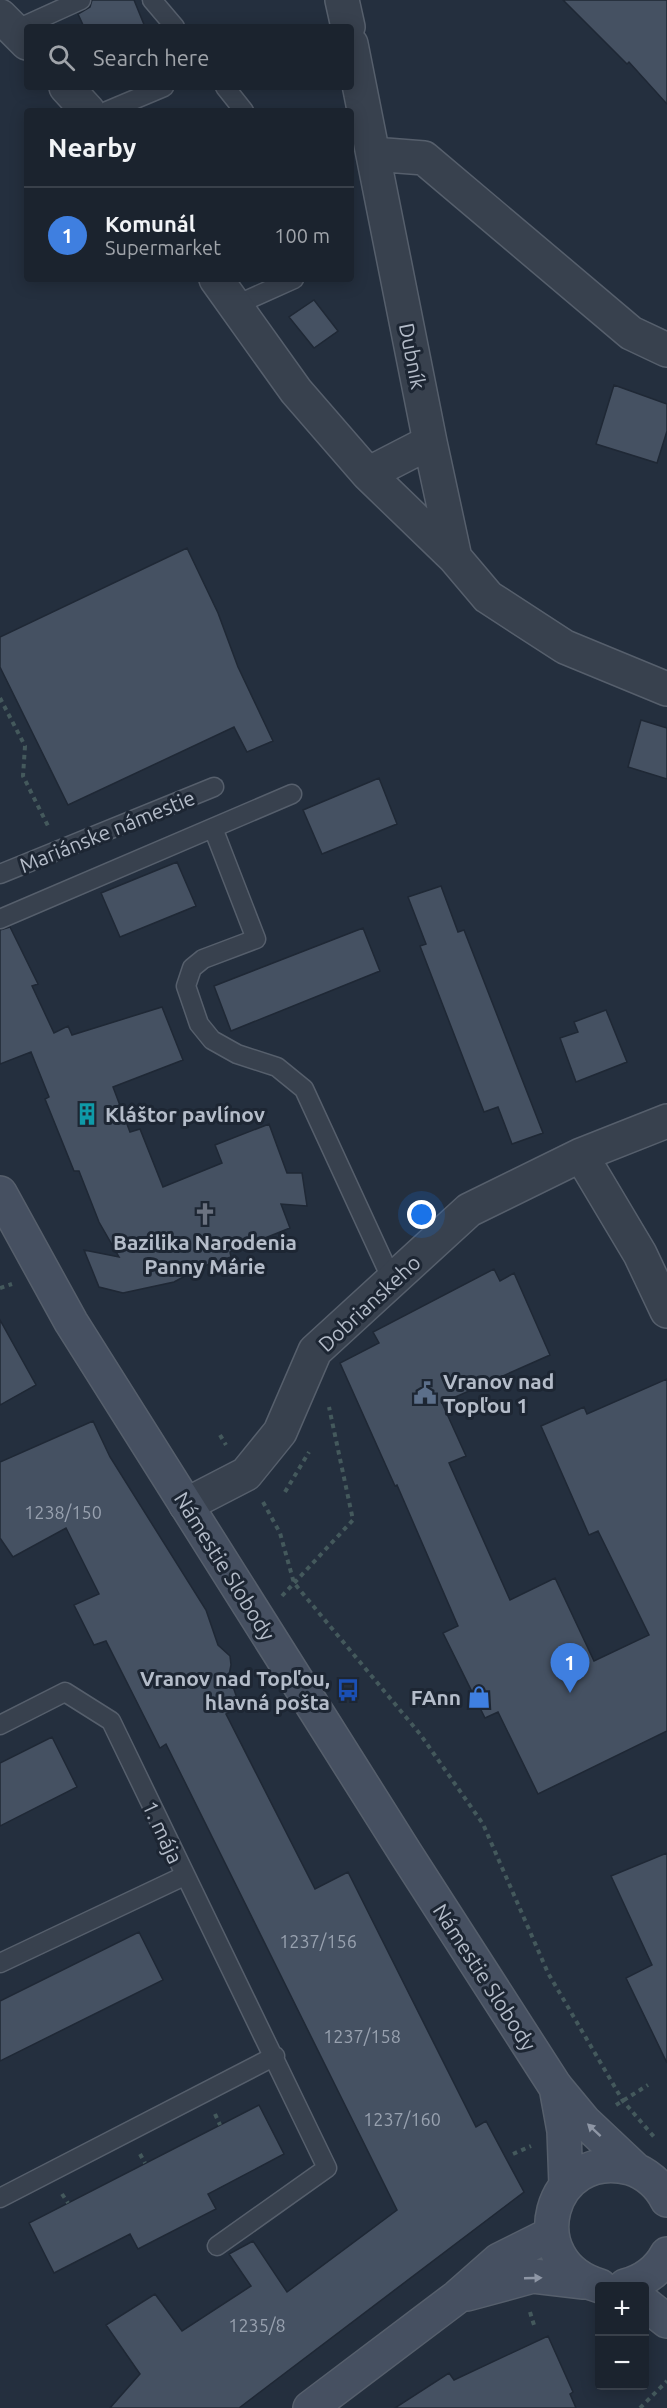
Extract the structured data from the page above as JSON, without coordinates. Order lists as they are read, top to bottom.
{
  "streets": {
    "street": ["Dubník", "Dobrianskeho", "Námestie Slobody"],
    "lane": ["Mariánske námestie", "1. mája"]
  },
  "crossings": [
    ["Dobrianskeho", "Námestie Slobody"]
  ],
  "places": {
    "building": ["Kláštor pavlínov"],
    "church": ["Bazilika Narodenia Panny Márie"],
    "public building": ["Vranov nad Topľou 1"],
    "bus stop": ["Vranov nad Topľou, hlavná pošta"],
    "shop": ["FAnn"]
  },
  "house_numbers": [
    "1238/150",
    "1237/156",
    "1237/158",
    "1237/160",
    "1235/8"
  ],
  "page": {
    "search": "Search here",
    "heading": "Nearby",
    "list": [
      {
        "mark": "1",
        "name": "Komunál",
        "note": "Supermarket",
        "value": "100 m"
      }
    ],
    "pins": "1",
    "map_buttons": ["+", "−"]
  }
}
